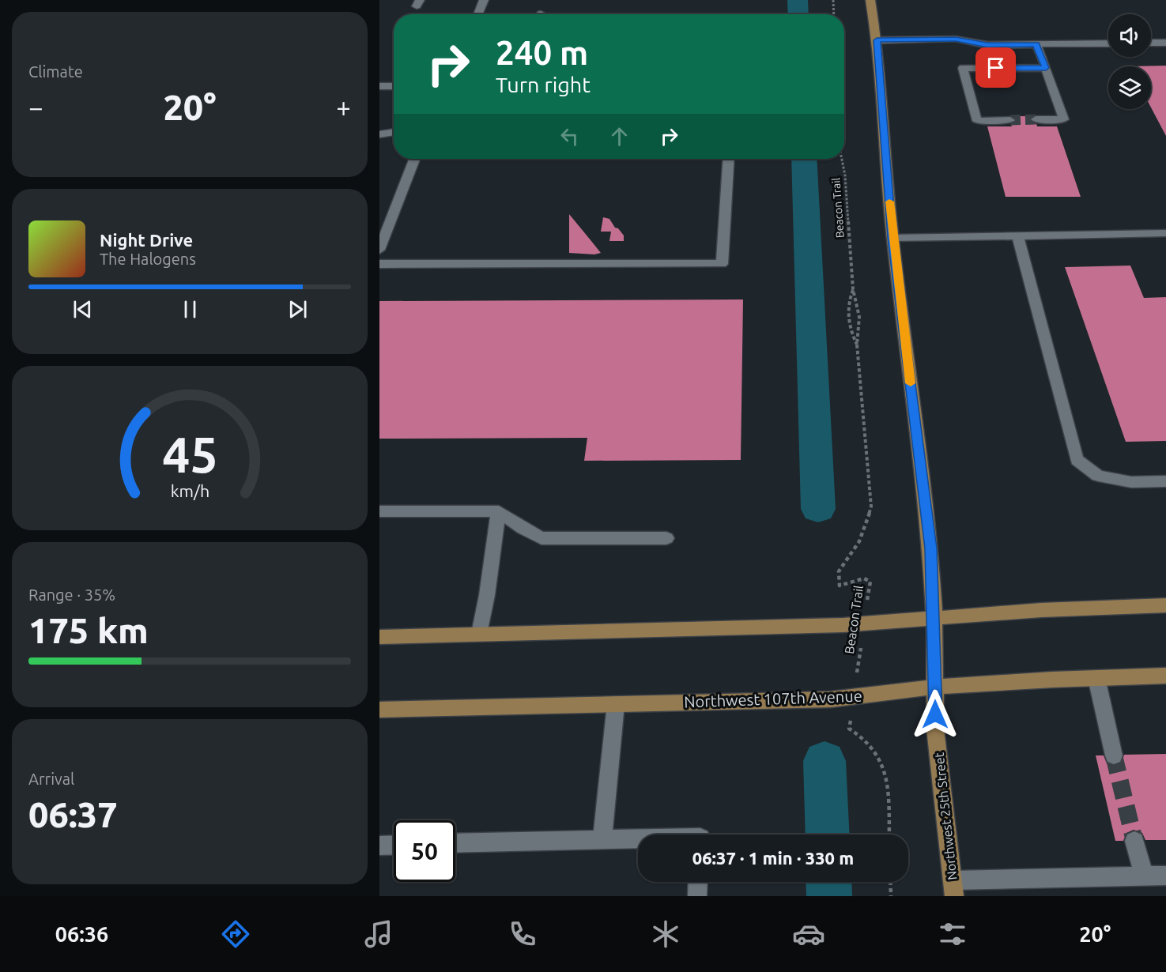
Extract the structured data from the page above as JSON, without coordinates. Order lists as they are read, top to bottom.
{
  "streets": {
    "main road": ["Northwest 107th Avenue", "Northwest 25th Street"],
    "path": ["Beacon Trail"]
  },
  "crossings": [
    ["Beacon Trail", "Northwest 107th Avenue"],
    ["Northwest 107th Avenue", "Northwest 25th Street"]
  ],
  "page": {
    "tile": [
      "Climate",
      ["Range · 35%", "175 km"],
      ["Arrival", "06:37"]
    ],
    "turn": ["240 m", "Turn right"],
    "heat": ["−", "20°", "+"],
    "song": ["Night Drive", "The Halogens"],
    "limit": "50",
    "trip": "06:37 · 1 min · 330 m",
    "tabs": ["06:36", "20°"],
    "gauge": ["45", "km/h"]
  }
}
